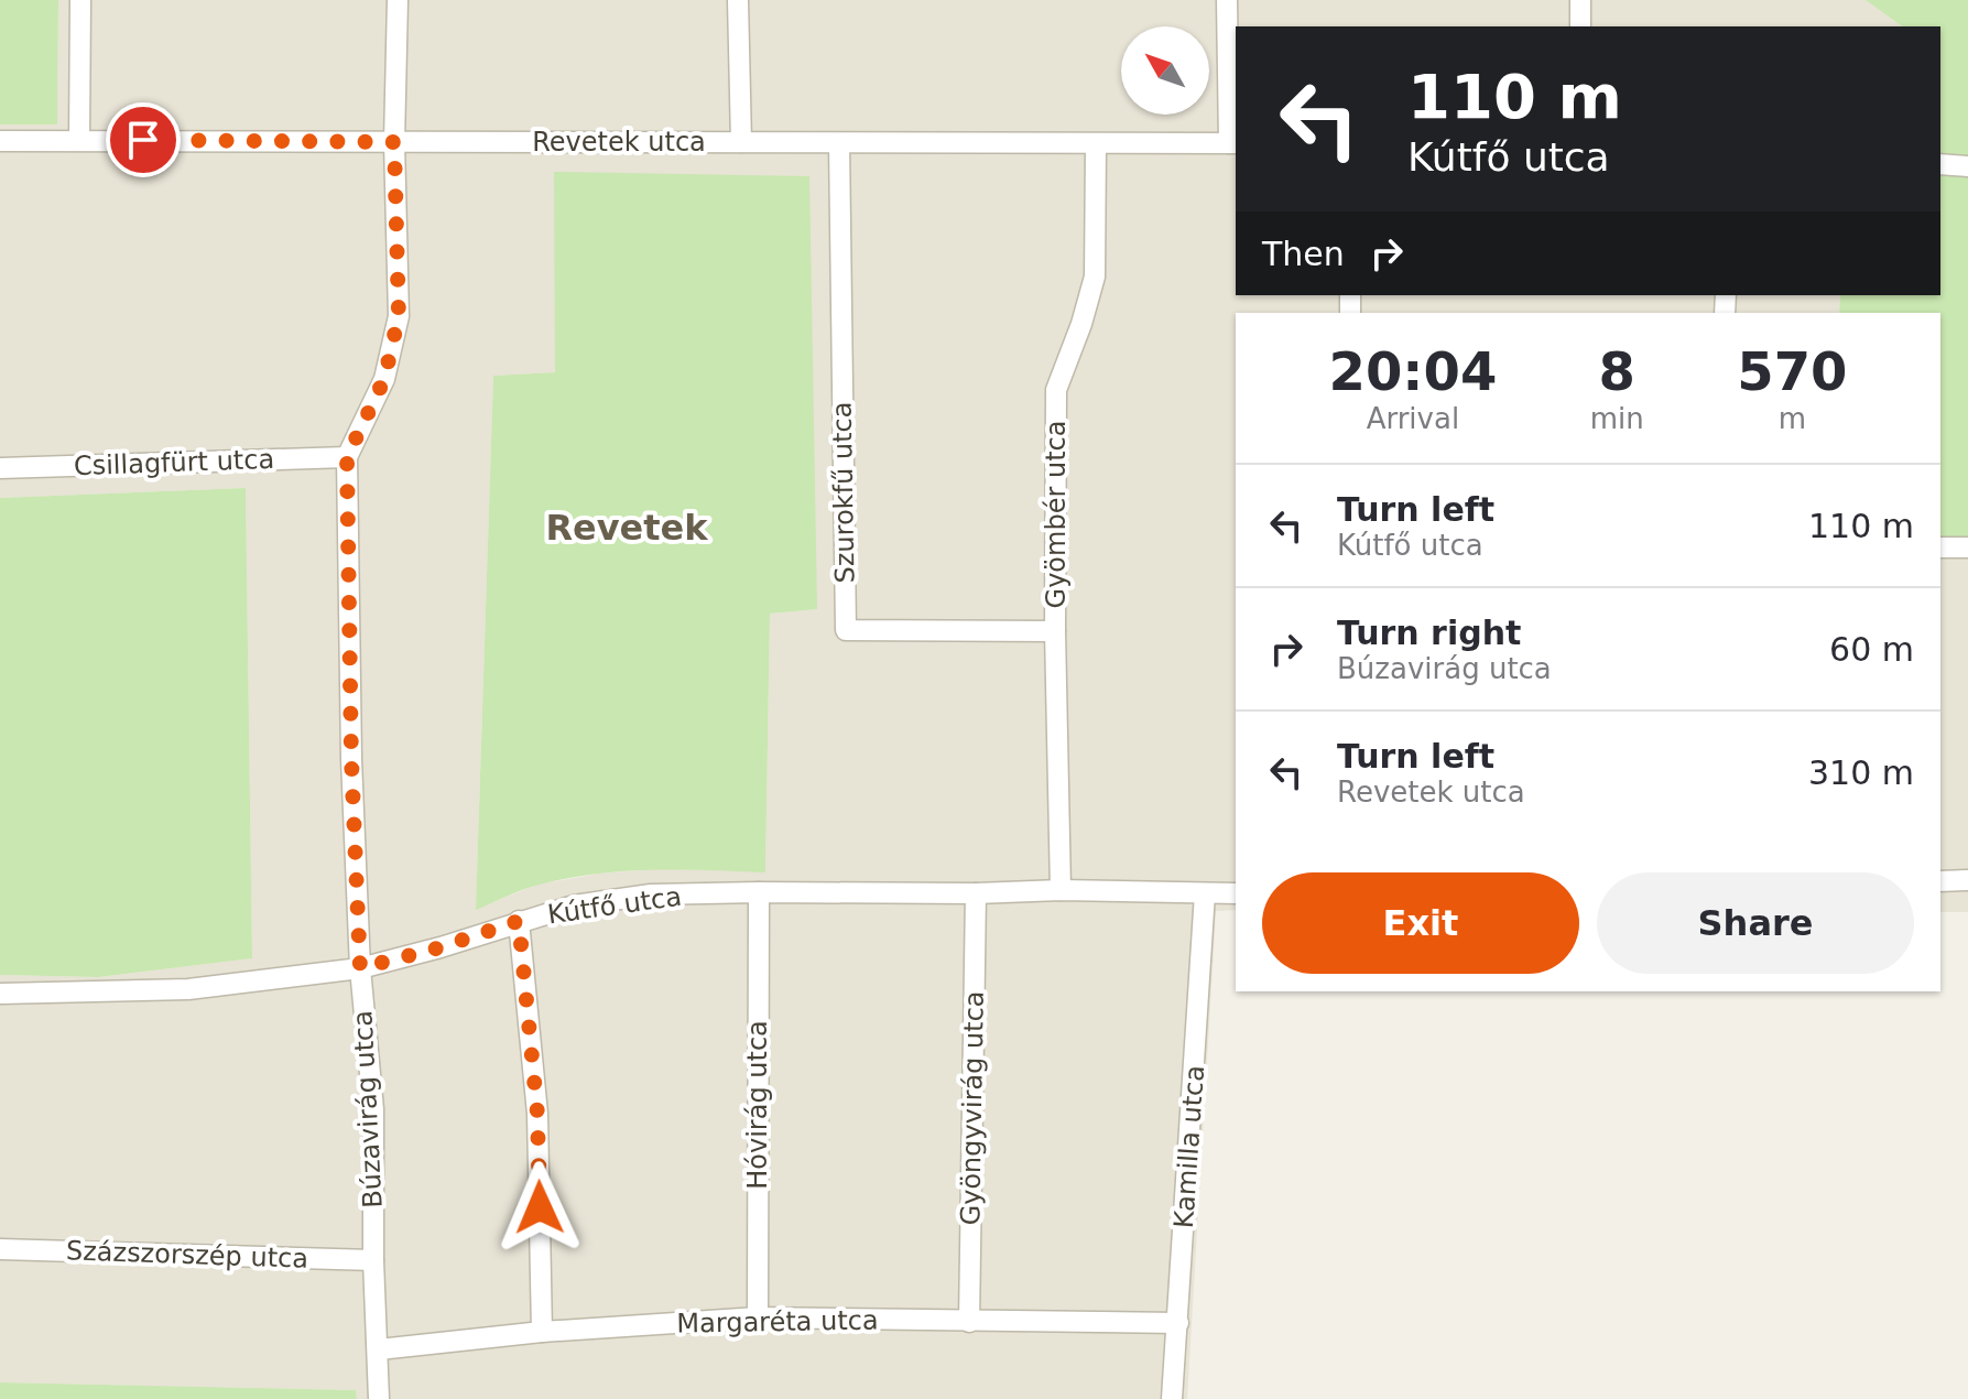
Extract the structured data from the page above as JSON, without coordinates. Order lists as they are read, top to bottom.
{
  "streets": {
    "street": [
      "Revetek utca",
      "Csillagfürt utca",
      "Szurokfű utca",
      "Gyömbér utca",
      "Kútfő utca",
      "Hóvirág utca",
      "Gyöngyvirág utca",
      "Búzavirág utca",
      "Kamilla utca",
      "Százszorszép utca",
      "Margaréta utca"
    ]
  },
  "crossings": [
    ["Revetek utca", "Szurokfű utca"],
    ["Revetek utca", "Gyömbér utca"],
    ["Revetek utca", "Búzavirág utca"],
    ["Csillagfürt utca", "Búzavirág utca"],
    ["Szurokfű utca", "Gyömbér utca"],
    ["Gyömbér utca", "Kútfő utca"],
    ["Kútfő utca", "Hóvirág utca"],
    ["Kútfő utca", "Gyöngyvirág utca"],
    ["Kútfő utca", "Búzavirág utca"],
    ["Kútfő utca", "Kamilla utca"],
    ["Hóvirág utca", "Margaréta utca"],
    ["Gyöngyvirág utca", "Margaréta utca"],
    ["Búzavirág utca", "Százszorszép utca"],
    ["Búzavirág utca", "Margaréta utca"],
    ["Kamilla utca", "Margaréta utca"]
  ],
  "districts": ["Revetek"],
  "north": "top left",
  "page": {
    "turn": ["110 m", "Kútfő utca"],
    "then": "Then",
    "eta": [
      "20:04",
      "Arrival",
      "8",
      "min",
      "570",
      "m"
    ],
    "list": [
      {
        "name": "Turn left",
        "note": "Kútfő utca",
        "value": "110 m"
      },
      {
        "name": "Turn right",
        "note": "Búzavirág utca",
        "value": "60 m"
      },
      {
        "name": "Turn left",
        "note": "Revetek utca",
        "value": "310 m"
      }
    ],
    "buttons": ["Exit", "Share"]
  }
}
